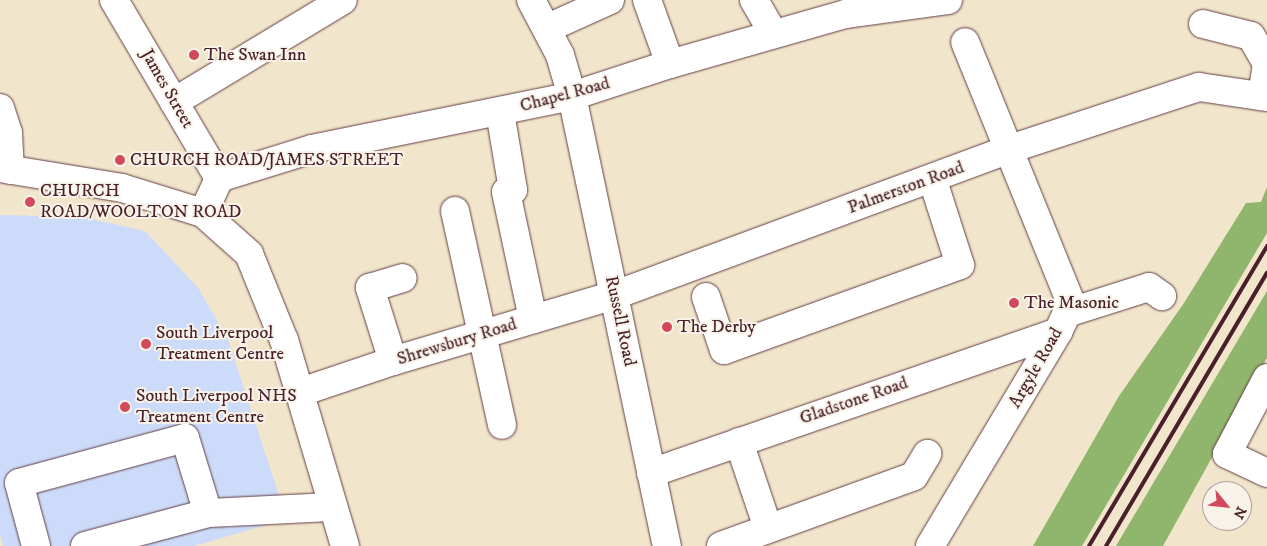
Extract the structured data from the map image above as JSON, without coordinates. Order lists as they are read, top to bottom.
{
  "streets": {
    "street": [
      "James Street",
      "Chapel Road",
      "Palmerston Road",
      "Russell Road",
      "Shrewsbury Road",
      "Argyle Road",
      "Gladstone Road"
    ]
  },
  "crossings": [
    ["James Street", "Chapel Road"],
    ["Chapel Road", "Russell Road"],
    ["Palmerston Road", "Russell Road"],
    ["Palmerston Road", "Shrewsbury Road"],
    ["Palmerston Road", "Argyle Road"],
    ["Russell Road", "Shrewsbury Road"],
    ["Russell Road", "Gladstone Road"],
    ["Argyle Road", "Gladstone Road"]
  ],
  "places": [
    "The Swan Inn",
    "CHURCH ROAD/JAMES STREET",
    "CHURCH ROAD/WOOLTON ROAD",
    "The Masonic",
    "The Derby",
    "South Liverpool Treatment Centre",
    "South Liverpool NHS Treatment Centre"
  ],
  "north": "bottom right"
}
